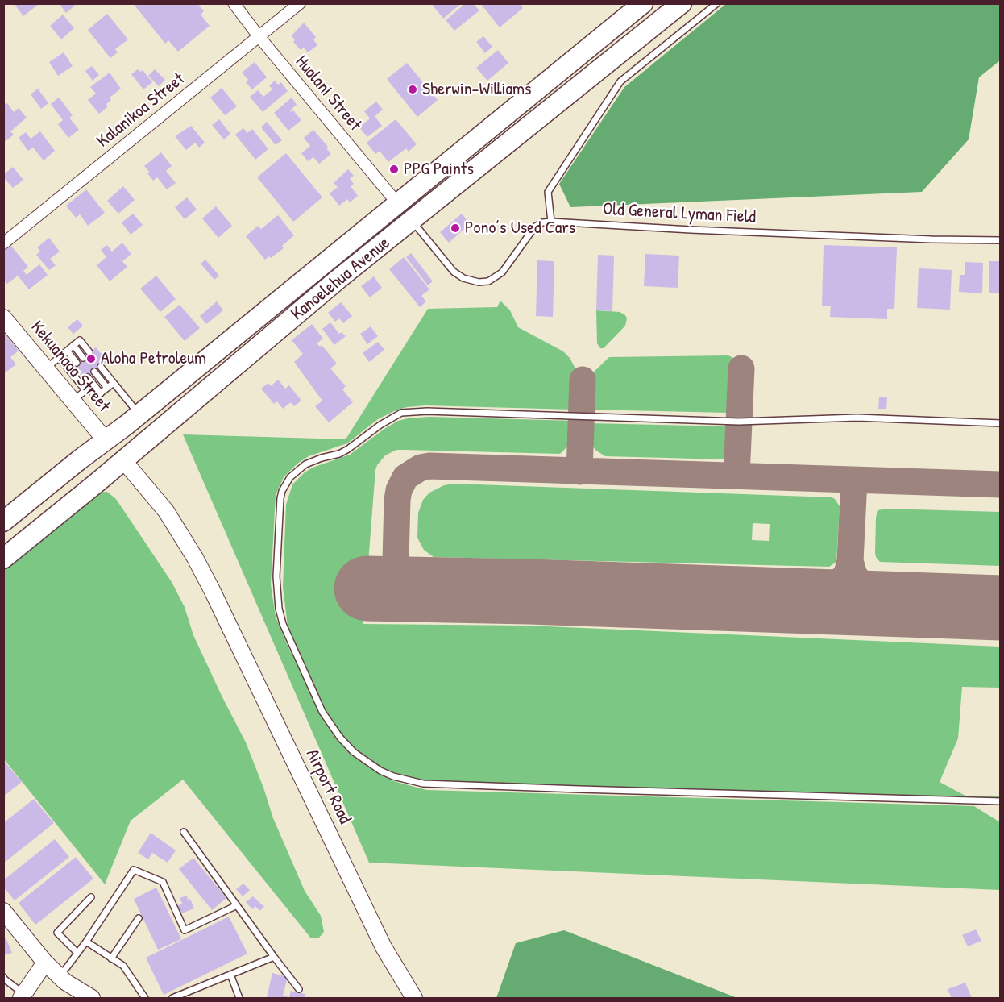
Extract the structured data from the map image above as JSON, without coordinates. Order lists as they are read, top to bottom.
{
  "streets": {
    "highway": ["Kanoelehua Avenue"],
    "street": [
      "Hualani Street",
      "Kalanikoa Street",
      "Kekuanaoa Street",
      "Airport Road"
    ],
    "lane": ["Old General Lyman Field"]
  },
  "crossings": [
    ["Hualani Street", "Kalanikoa Street"],
    ["Hualani Street", "Kanoelehua Avenue"],
    ["Old General Lyman Field", "Kanoelehua Avenue"],
    ["Kanoelehua Avenue", "Kekuanaoa Street"],
    ["Kanoelehua Avenue", "Airport Road"]
  ],
  "places": [
    "Sherwin-Williams",
    "PPG Paints",
    "Pono’s Used Cars",
    "Aloha Petroleum"
  ]
}
